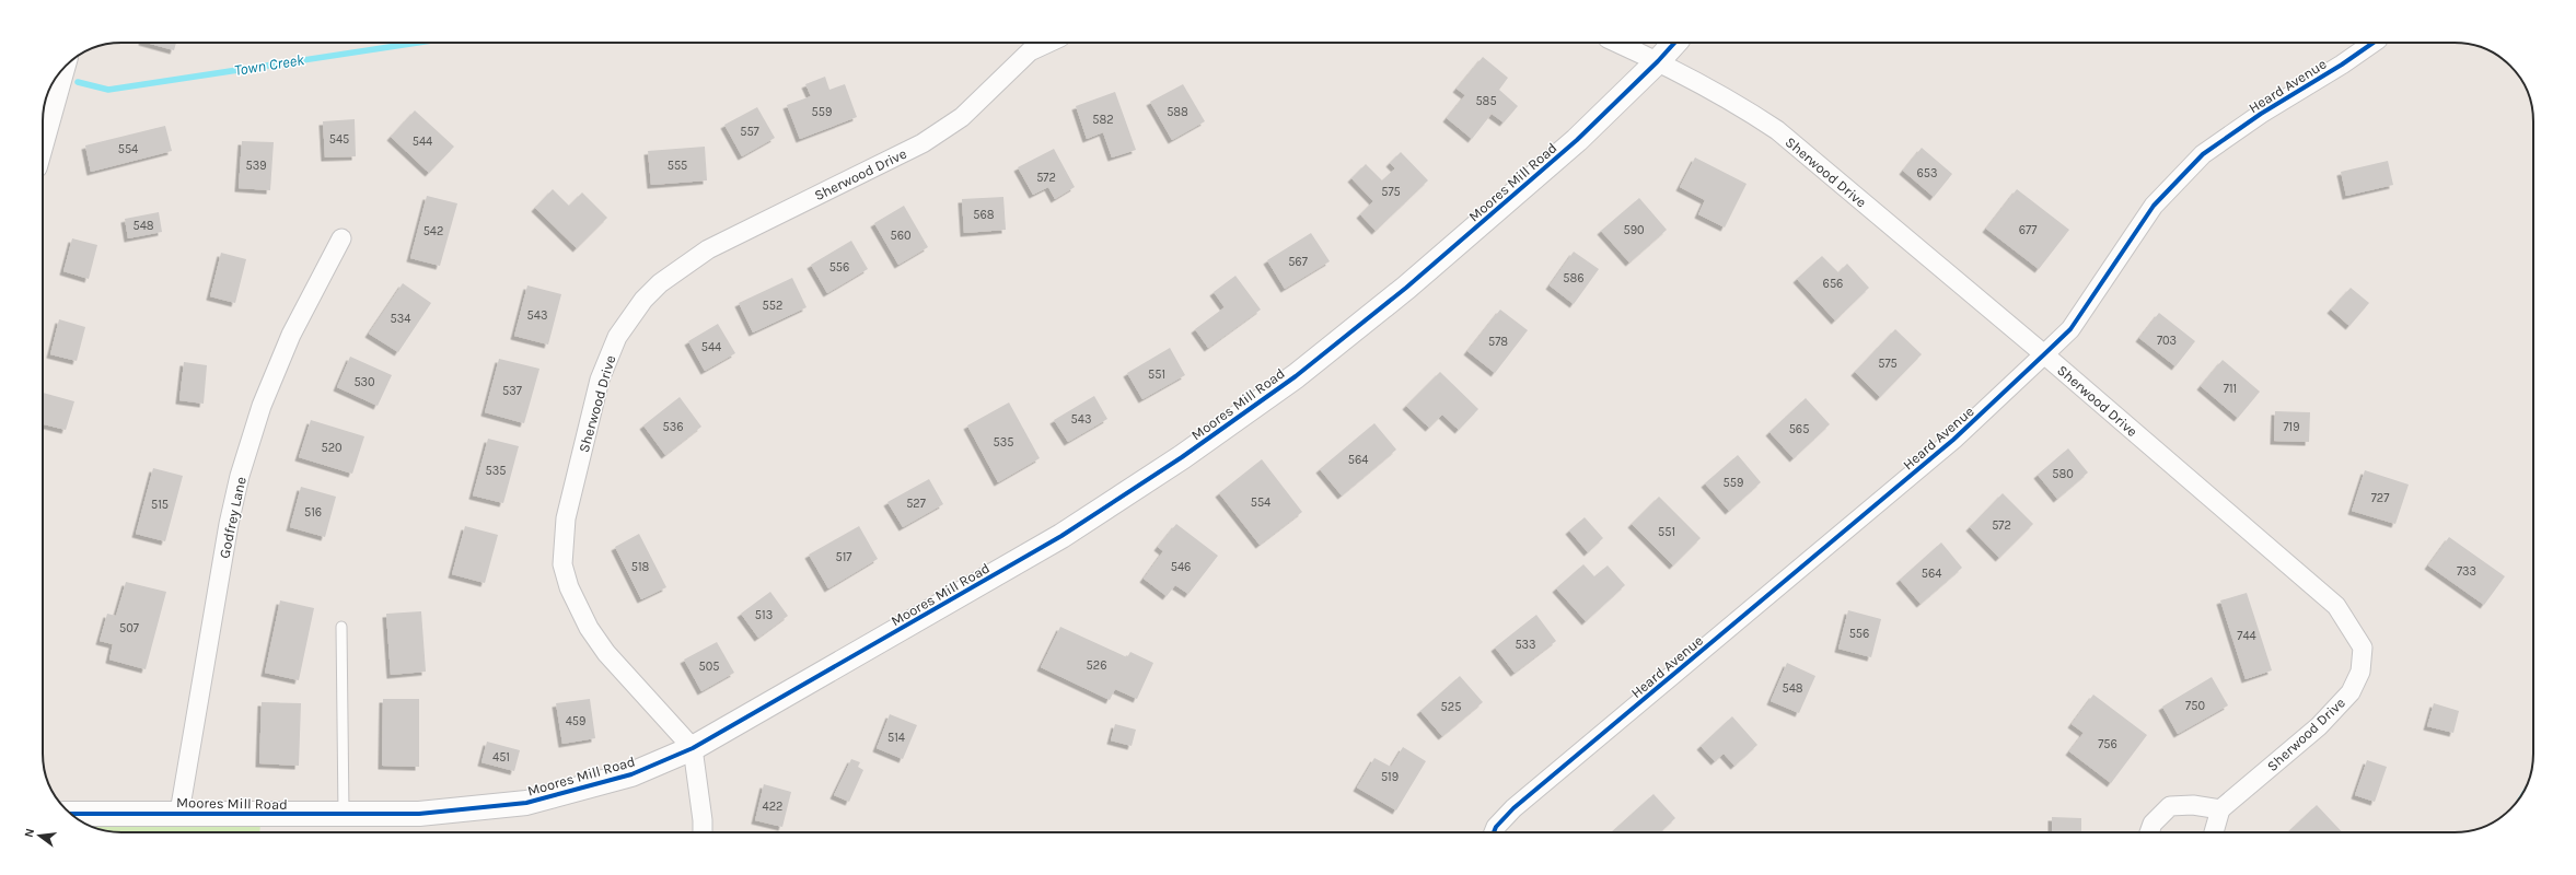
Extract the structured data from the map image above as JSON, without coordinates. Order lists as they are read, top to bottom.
{
  "streets": {
    "street": [
      "Heard Avenue",
      "Sherwood Drive",
      "Moores Mill Road",
      "Godfrey Lane"
    ]
  },
  "crossings": [
    ["Heard Avenue", "Sherwood Drive"],
    ["Sherwood Drive", "Moores Mill Road"],
    ["Moores Mill Road", "Godfrey Lane"]
  ],
  "water": ["Town Creek"],
  "house_numbers": [
    "585",
    "559",
    "588",
    "582",
    "557",
    "545",
    "544",
    "554",
    "539",
    "555",
    "653",
    "572",
    "575",
    "568",
    "548",
    "590",
    "677",
    "542",
    "560",
    "567",
    "556",
    "586",
    "656",
    "552",
    "543",
    "534",
    "703",
    "578",
    "544",
    "575",
    "551",
    "530",
    "711",
    "537",
    "543",
    "536",
    "719",
    "565",
    "535",
    "520",
    "564",
    "535",
    "580",
    "559",
    "727",
    "554",
    "527",
    "515",
    "516",
    "572",
    "551",
    "517",
    "518",
    "546",
    "733",
    "564",
    "513",
    "507",
    "556",
    "744",
    "533",
    "526",
    "505",
    "548",
    "750",
    "525",
    "459",
    "514",
    "756",
    "451",
    "519",
    "422"
  ],
  "north": "left"
}
